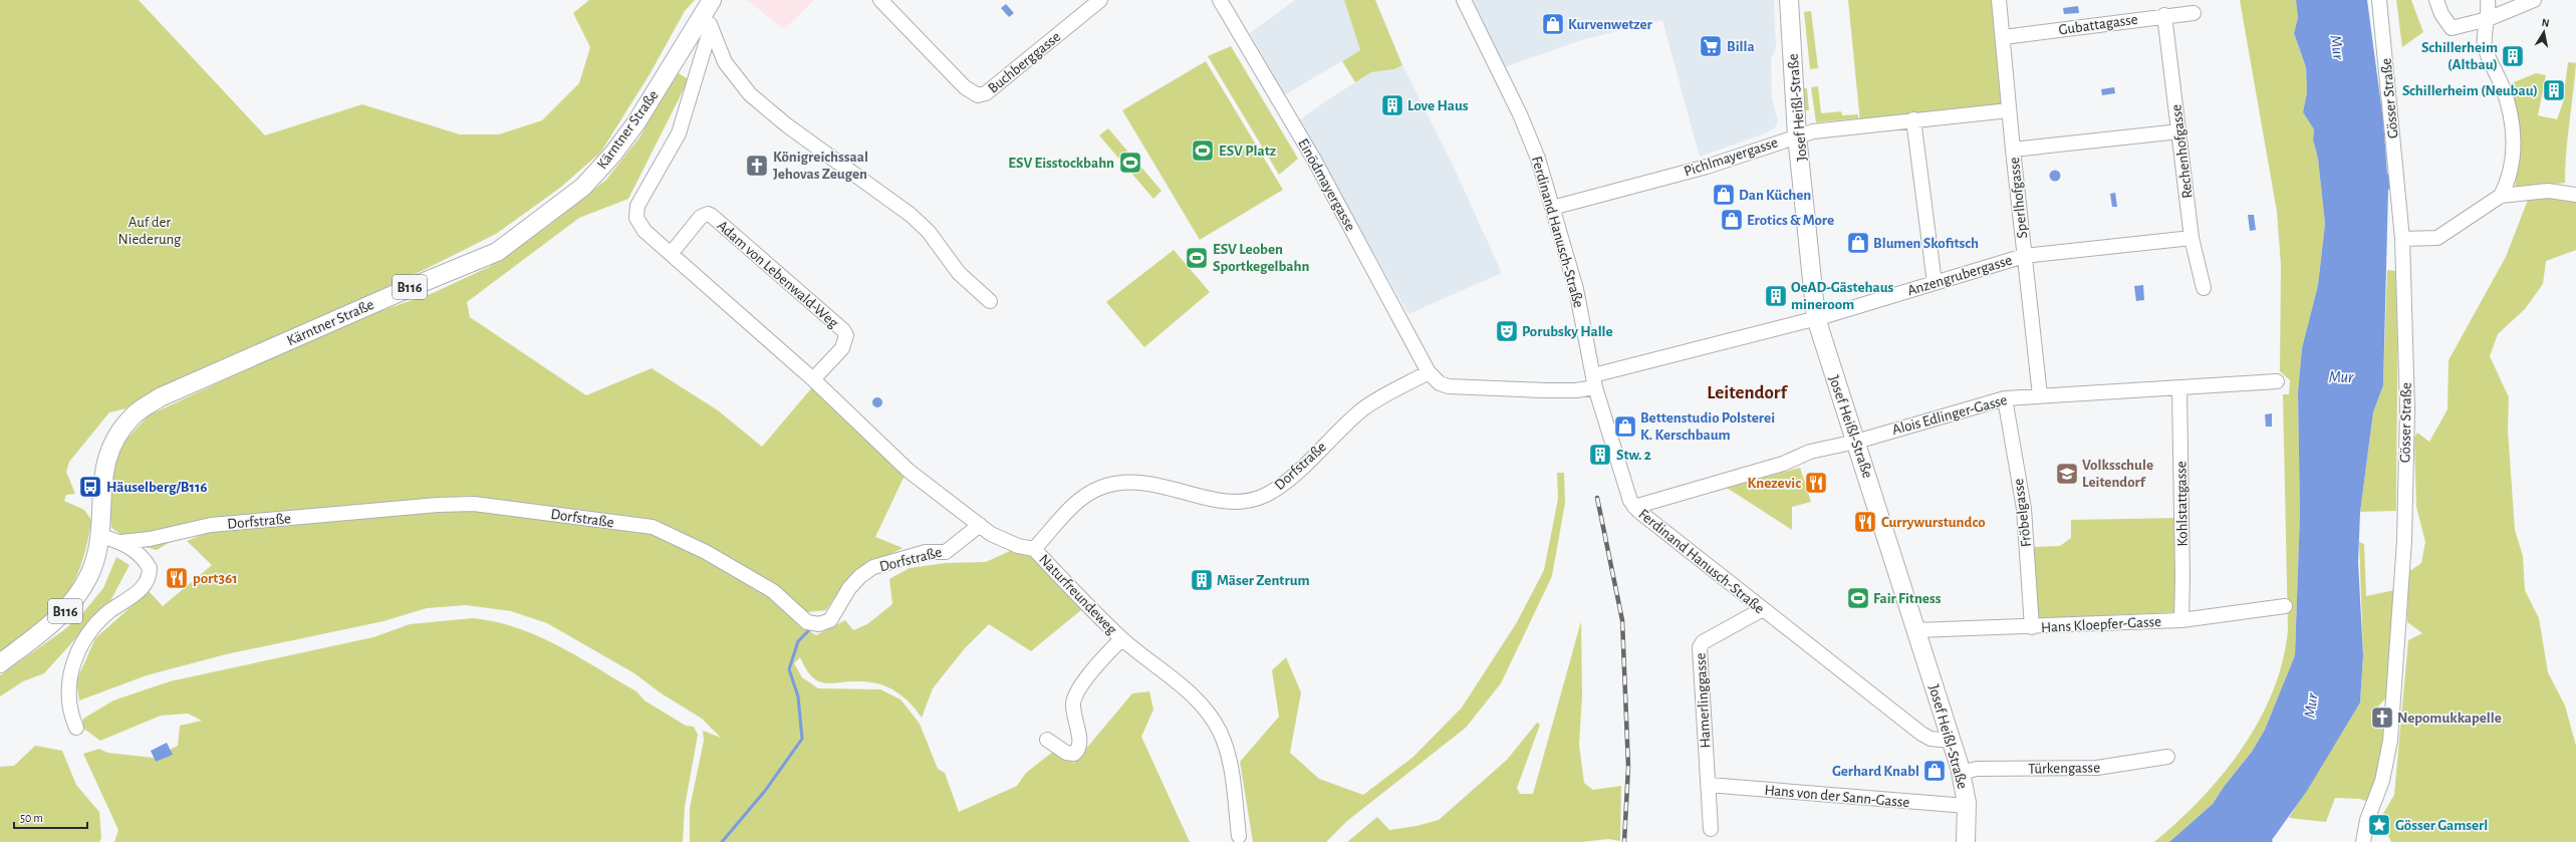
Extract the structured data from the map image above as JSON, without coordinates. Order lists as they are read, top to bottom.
{
  "streets": {
    "main road": ["Josef Heißl-Straße", "Kärntner Straße", "B116"],
    "street": [
      "Gubattagasse",
      "Buchberggasse",
      "Gösser Straße",
      "Rechenhofgasse",
      "Pichlmayergasse",
      "Einödmayergasse",
      "Sperlhofgasse",
      "Ferdinand Hanusch-Straße",
      "Adam von Lebenwald-Weg",
      "Anzengrubergasse",
      "Alois Edlinger-Gasse",
      "Dorfstraße",
      "Kohlstattgasse",
      "Fröbelgasse",
      "Naturfreundeweg",
      "Hans Kloepfer-Gasse",
      "Hamerlinggasse",
      "Türkengasse",
      "Hans von der Sann-Gasse"
    ]
  },
  "crossings": [
    ["Gubattagasse", "Rechenhofgasse"],
    ["Gubattagasse", "Sperlhofgasse"],
    ["Josef Heißl-Straße", "Pichlmayergasse"],
    ["Josef Heißl-Straße", "Ferdinand Hanusch-Straße"],
    ["Josef Heißl-Straße", "Anzengrubergasse"],
    ["Josef Heißl-Straße", "Alois Edlinger-Gasse"],
    ["Josef Heißl-Straße", "Hans Kloepfer-Gasse"],
    ["Josef Heißl-Straße", "Türkengasse"],
    ["Josef Heißl-Straße", "Hans von der Sann-Gasse"],
    ["Rechenhofgasse", "Anzengrubergasse"],
    ["Pichlmayergasse", "Sperlhofgasse"],
    ["Pichlmayergasse", "Ferdinand Hanusch-Straße"],
    ["Einödmayergasse", "Dorfstraße"],
    ["Sperlhofgasse", "Anzengrubergasse"],
    ["Sperlhofgasse", "Alois Edlinger-Gasse"],
    ["Ferdinand Hanusch-Straße", "Anzengrubergasse"],
    ["Ferdinand Hanusch-Straße", "Alois Edlinger-Gasse"],
    ["Ferdinand Hanusch-Straße", "Hamerlinggasse"],
    ["Alois Edlinger-Gasse", "Kohlstattgasse"],
    ["Alois Edlinger-Gasse", "Fröbelgasse"],
    ["Dorfstraße", "Naturfreundeweg"],
    ["Kohlstattgasse", "Hans Kloepfer-Gasse"],
    ["Fröbelgasse", "Hans Kloepfer-Gasse"],
    ["Hamerlinggasse", "Hans von der Sann-Gasse"]
  ],
  "districts": ["Leitendorf"],
  "water": ["Mur"],
  "parks": ["Auf der Niederung"],
  "places": {
    "shop": [
      "Kurvenwetzer",
      "Dan Küchen",
      "Erotics & More",
      "Blumen Skofitsch",
      "Bettenstudio Polsterei K. Kerschbaum",
      "Gerhard Knabl"
    ],
    "supermarket": ["Billa"],
    "building": [
      "Schillerheim (Altbau)",
      "Schillerheim (Neubau)",
      "Love Haus",
      "OeAD-Gästehaus mineroom",
      "Stw. 2",
      "Mäser Zentrum"
    ],
    "sports": [
      "ESV Platz",
      "ESV Eisstockbahn",
      "ESV Leoben Sportkegelbahn",
      "Fair Fitness"
    ],
    "church": ["Königreichssaal Jehovas Zeugen", "Nepomukkapelle"],
    "theatre": ["Porubsky Halle"],
    "school or university": ["Volksschule Leitendorf"],
    "restaurant": ["Knezevic", "Currywurstundco", "port361"],
    "bus stop": ["Häuselberg/B116"],
    "place": ["Gösser Gamserl"]
  },
  "scale_bar": "50 m",
  "north": "top"
}
